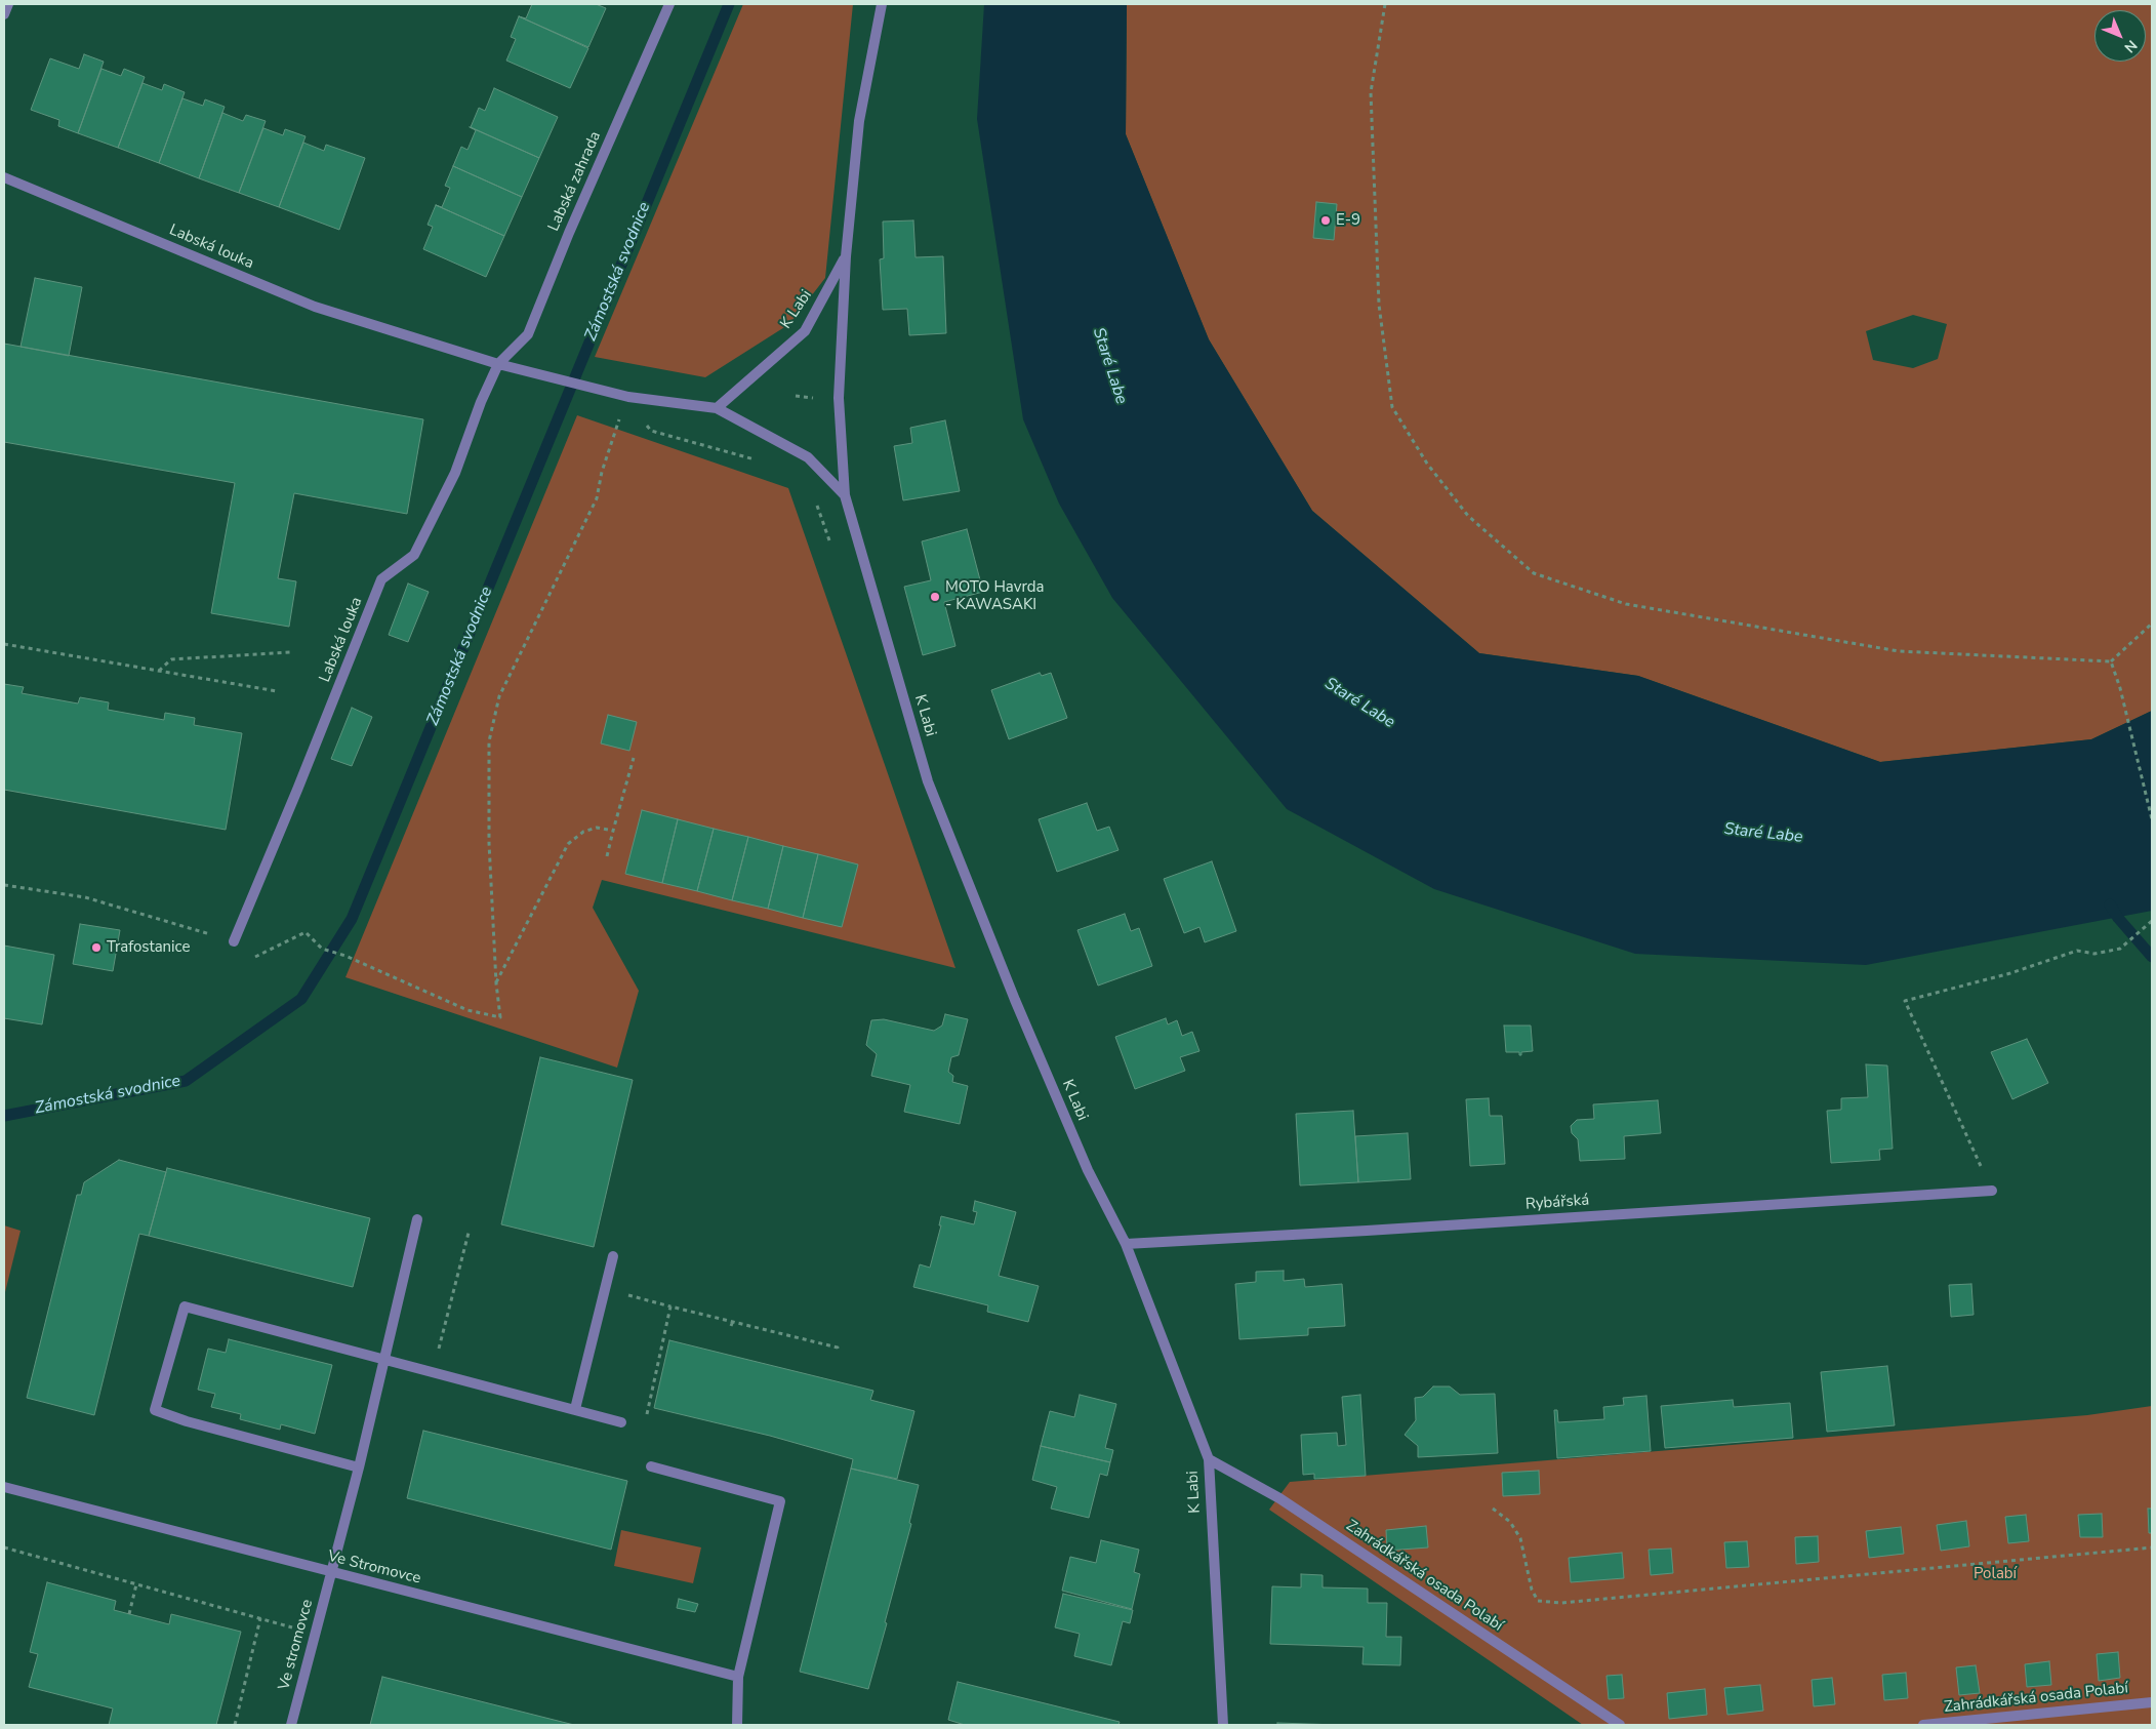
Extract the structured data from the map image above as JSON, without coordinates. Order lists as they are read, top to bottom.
{
  "streets": {
    "street": [
      "Labská zahrada",
      "Labská louka",
      "K Labi",
      "Rybářská",
      "Ve Stromovce",
      "Zahrádkářská osada Polabí",
      "Ve stromovce"
    ]
  },
  "crossings": [
    ["Labská zahrada", "Labská louka"],
    ["Labská louka", "K Labi"],
    ["K Labi", "Rybářská"],
    ["K Labi", "Zahrádkářská osada Polabí"],
    ["Ve Stromovce", "Ve stromovce"]
  ],
  "water": ["Zámostská svodnice", "Staré Labe"],
  "parks": ["Polabí"],
  "places": ["E-9", "MOTO Havrda - KAWASAKI", "Trafostanice"],
  "north": "bottom right"
}
